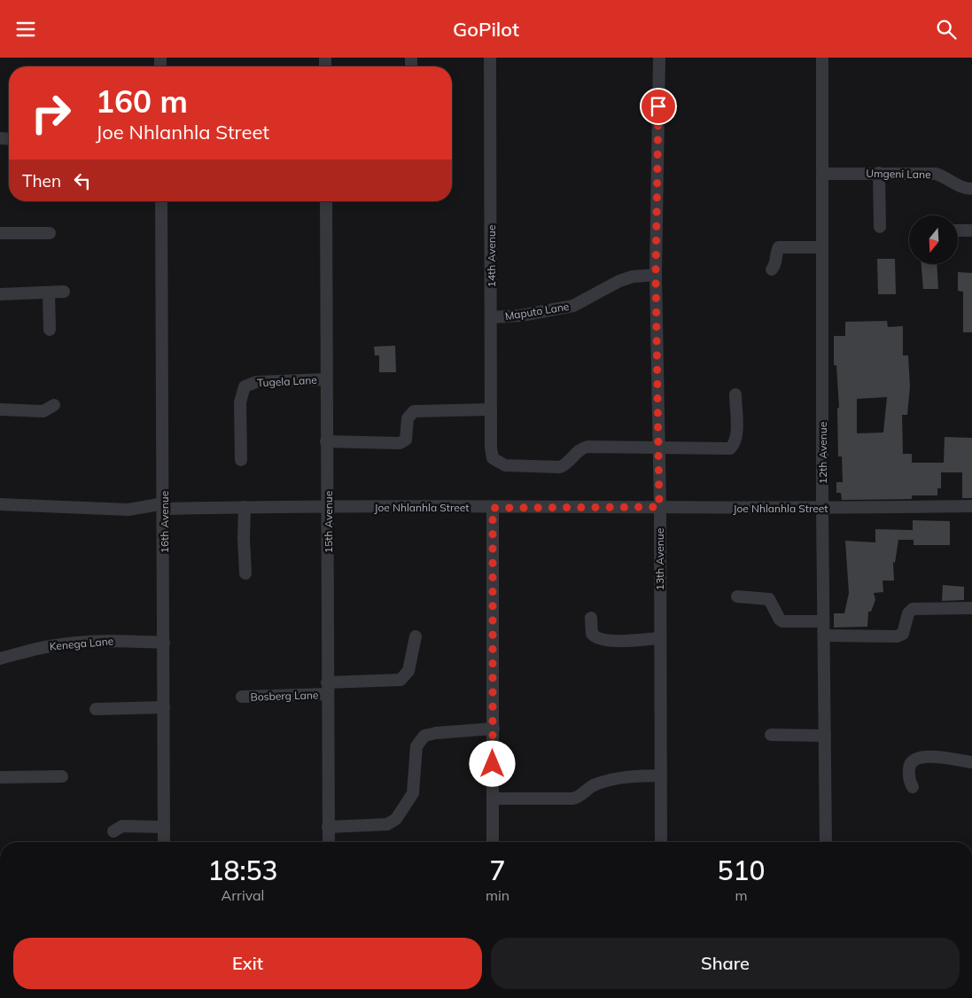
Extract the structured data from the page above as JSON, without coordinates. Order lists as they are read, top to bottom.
{
  "streets": {
    "street": [
      "Umgeni Lane",
      "14th Avenue",
      "Maputo Lane",
      "Tugela Lane",
      "12th Avenue",
      "Joe Nhlanhla Street",
      "16th Avenue",
      "15th Avenue",
      "13th Avenue",
      "Kenega Lane",
      "Bosberg Lane"
    ]
  },
  "crossings": [
    ["Umgeni Lane", "12th Avenue"],
    ["14th Avenue", "Maputo Lane"],
    ["14th Avenue", "13th Avenue"],
    ["Maputo Lane", "13th Avenue"],
    ["Tugela Lane", "15th Avenue"],
    ["12th Avenue", "Joe Nhlanhla Street"],
    ["Joe Nhlanhla Street", "16th Avenue"],
    ["Joe Nhlanhla Street", "15th Avenue"],
    ["Joe Nhlanhla Street", "13th Avenue"],
    ["16th Avenue", "Kenega Lane"],
    ["15th Avenue", "Bosberg Lane"]
  ],
  "north": "bottom",
  "page": {
    "header": "GoPilot",
    "turn": ["160 m", "Joe Nhlanhla Street"],
    "then": "Then",
    "eta": [
      "18:53",
      "Arrival",
      "7",
      "min",
      "510",
      "m"
    ],
    "buttons": ["Exit", "Share"]
  }
}
